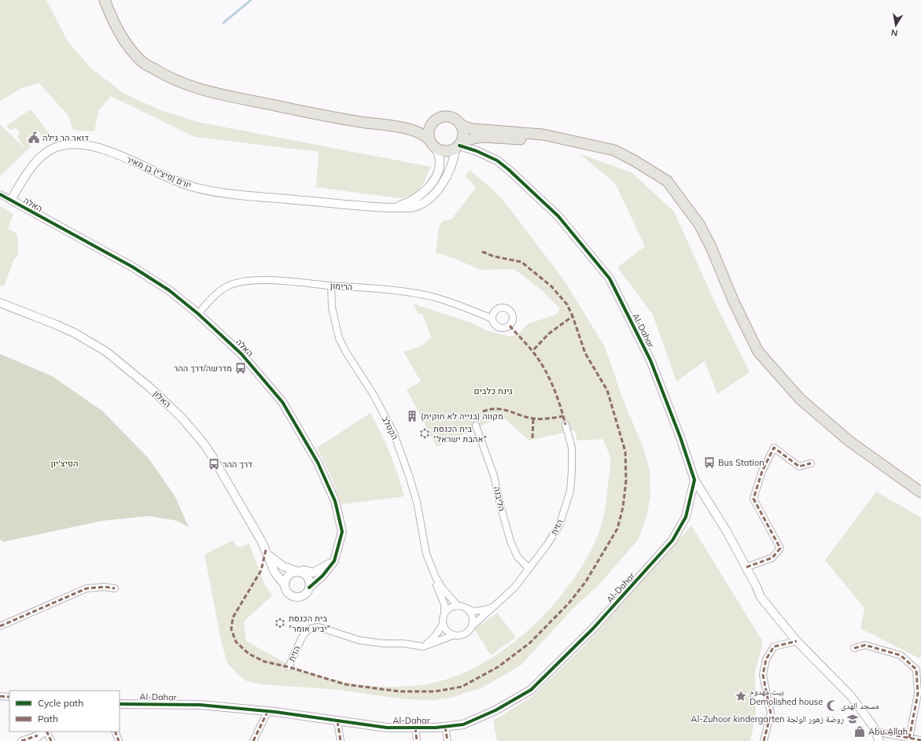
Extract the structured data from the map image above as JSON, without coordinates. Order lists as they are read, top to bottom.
{
  "streets": {
    "street": [
      "יורם (פיצ'י) בן מאיר",
      "האלה",
      "הרימון",
      "Al-Dahar",
      "האלון",
      "הקטלב",
      "הליבנה",
      "הזית"
    ]
  },
  "crossings": [
    ["יורם (פיצ'י) בן מאיר", "האלה"],
    ["יורם (פיצ'י) בן מאיר", "Al-Dahar"],
    ["האלה", "הרימון"],
    ["האלה", "האלון"],
    ["הרימון", "הקטלב"],
    ["הקטלב", "הזית"],
    ["הליבנה", "הזית"]
  ],
  "parks": ["גינת כלבים", "הפיצ'יון"],
  "places": {
    "public building": ["דואר הר גילה"],
    "bus stop": ["מדרשה/דרך ההר", "Bus Station", "דרך ההר"],
    "building": ["מקווה (בנייה לא חוקית)"],
    "synagogue": ["בית הכנסת \"אהבת ישראל\"", "בית הכנסת \"יביע אומר\""],
    "place": ["بيت مهدوم Demolished house"],
    "mosque": ["مسجد الهدى"],
    "school or university": ["Al-Zuhoor kindergarten روضة زهور الولجة"],
    "shop": ["Abu Allah"]
  },
  "legend": ["Cycle path", "Path"],
  "north": "bottom"
}
